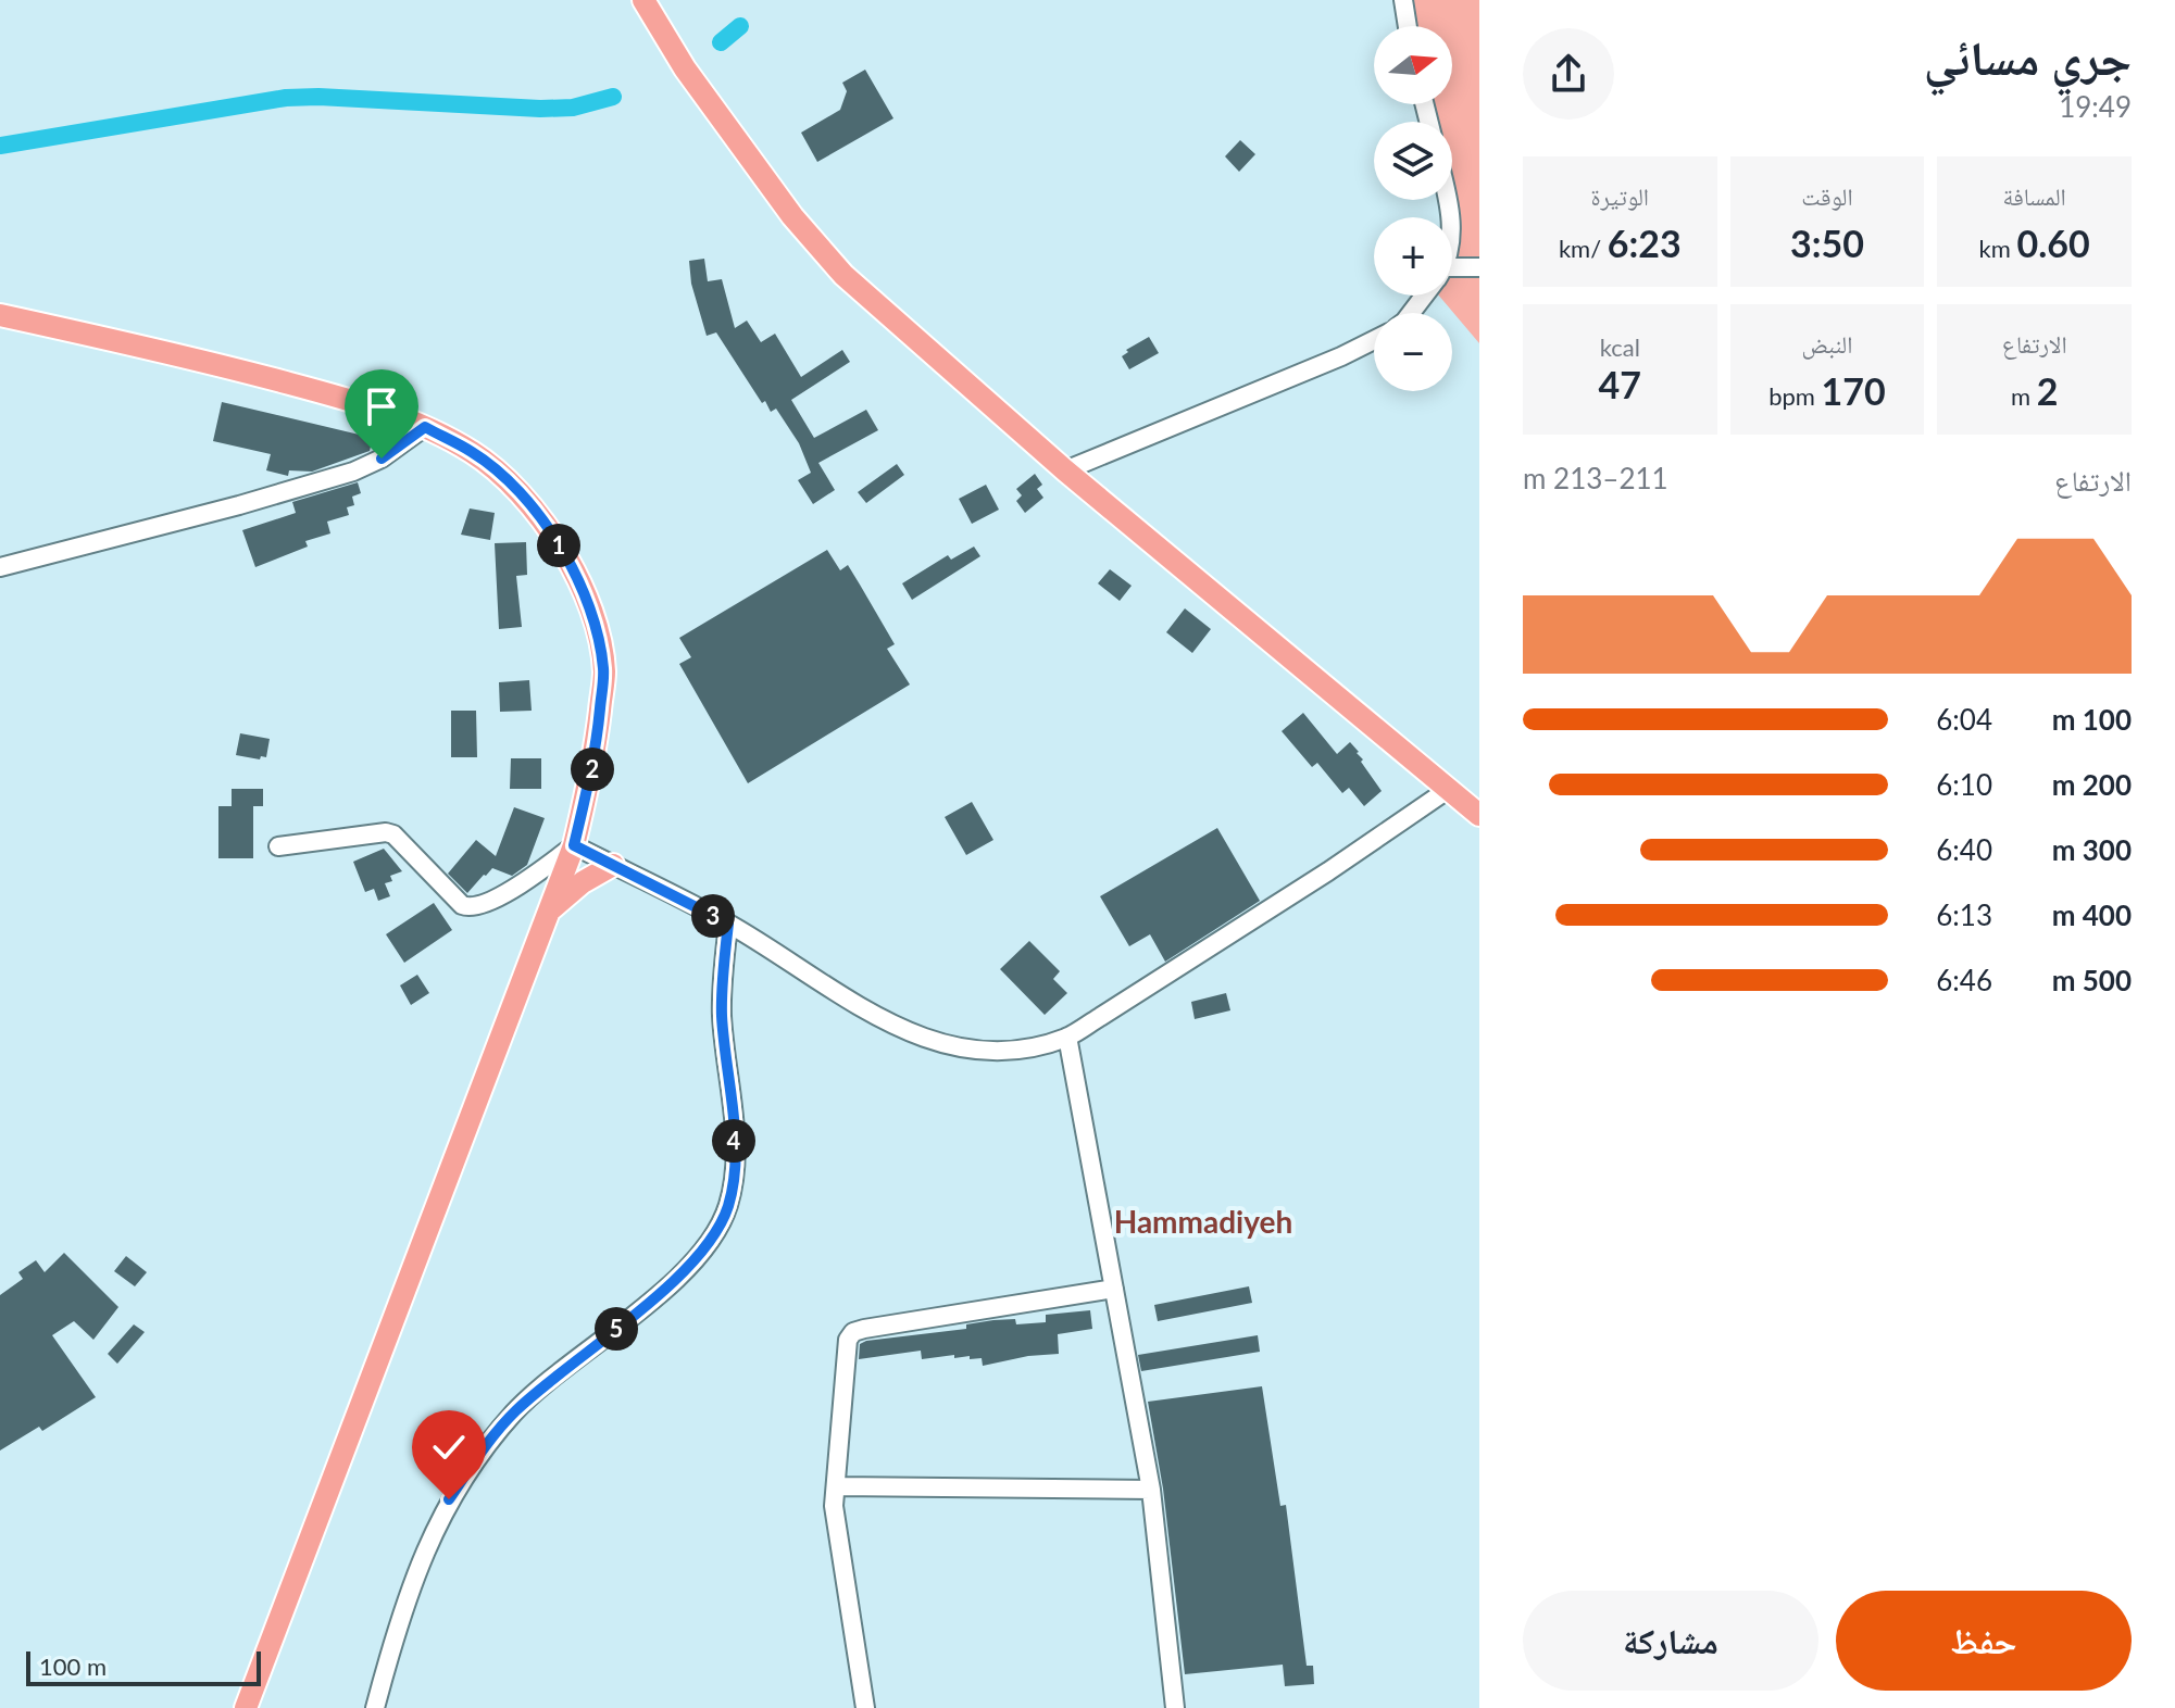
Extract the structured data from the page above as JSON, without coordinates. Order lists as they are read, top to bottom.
{
  "districts": ["Hammadiyeh"],
  "scale_bar": "100 m",
  "north": "right",
  "page": {
    "heading": ["جري مسائي", "19:49"],
    "map_buttons": ["+", "−"],
    "stats": [
      ["المسافة", "0.60 km"],
      ["الوقت", "3:50"],
      ["الوتيرة", "6:23 /km"],
      ["الارتفاع", "2 m"],
      ["النبض", "170 bpm"],
      ["kcal", "47"]
    ],
    "chart": ["الارتفاع", "211–213 m"],
    "pins": [
      "1",
      "2",
      "3",
      "4",
      "5"
    ],
    "list": [
      {
        "name": "100 m",
        "note": "6:04"
      },
      {
        "name": "200 m",
        "note": "6:10"
      },
      {
        "name": "300 m",
        "note": "6:40"
      },
      {
        "name": "400 m",
        "note": "6:13"
      },
      {
        "name": "500 m",
        "note": "6:46"
      }
    ],
    "buttons": ["حفظ", "مشاركة"],
    "scale": "100 m"
  }
}
